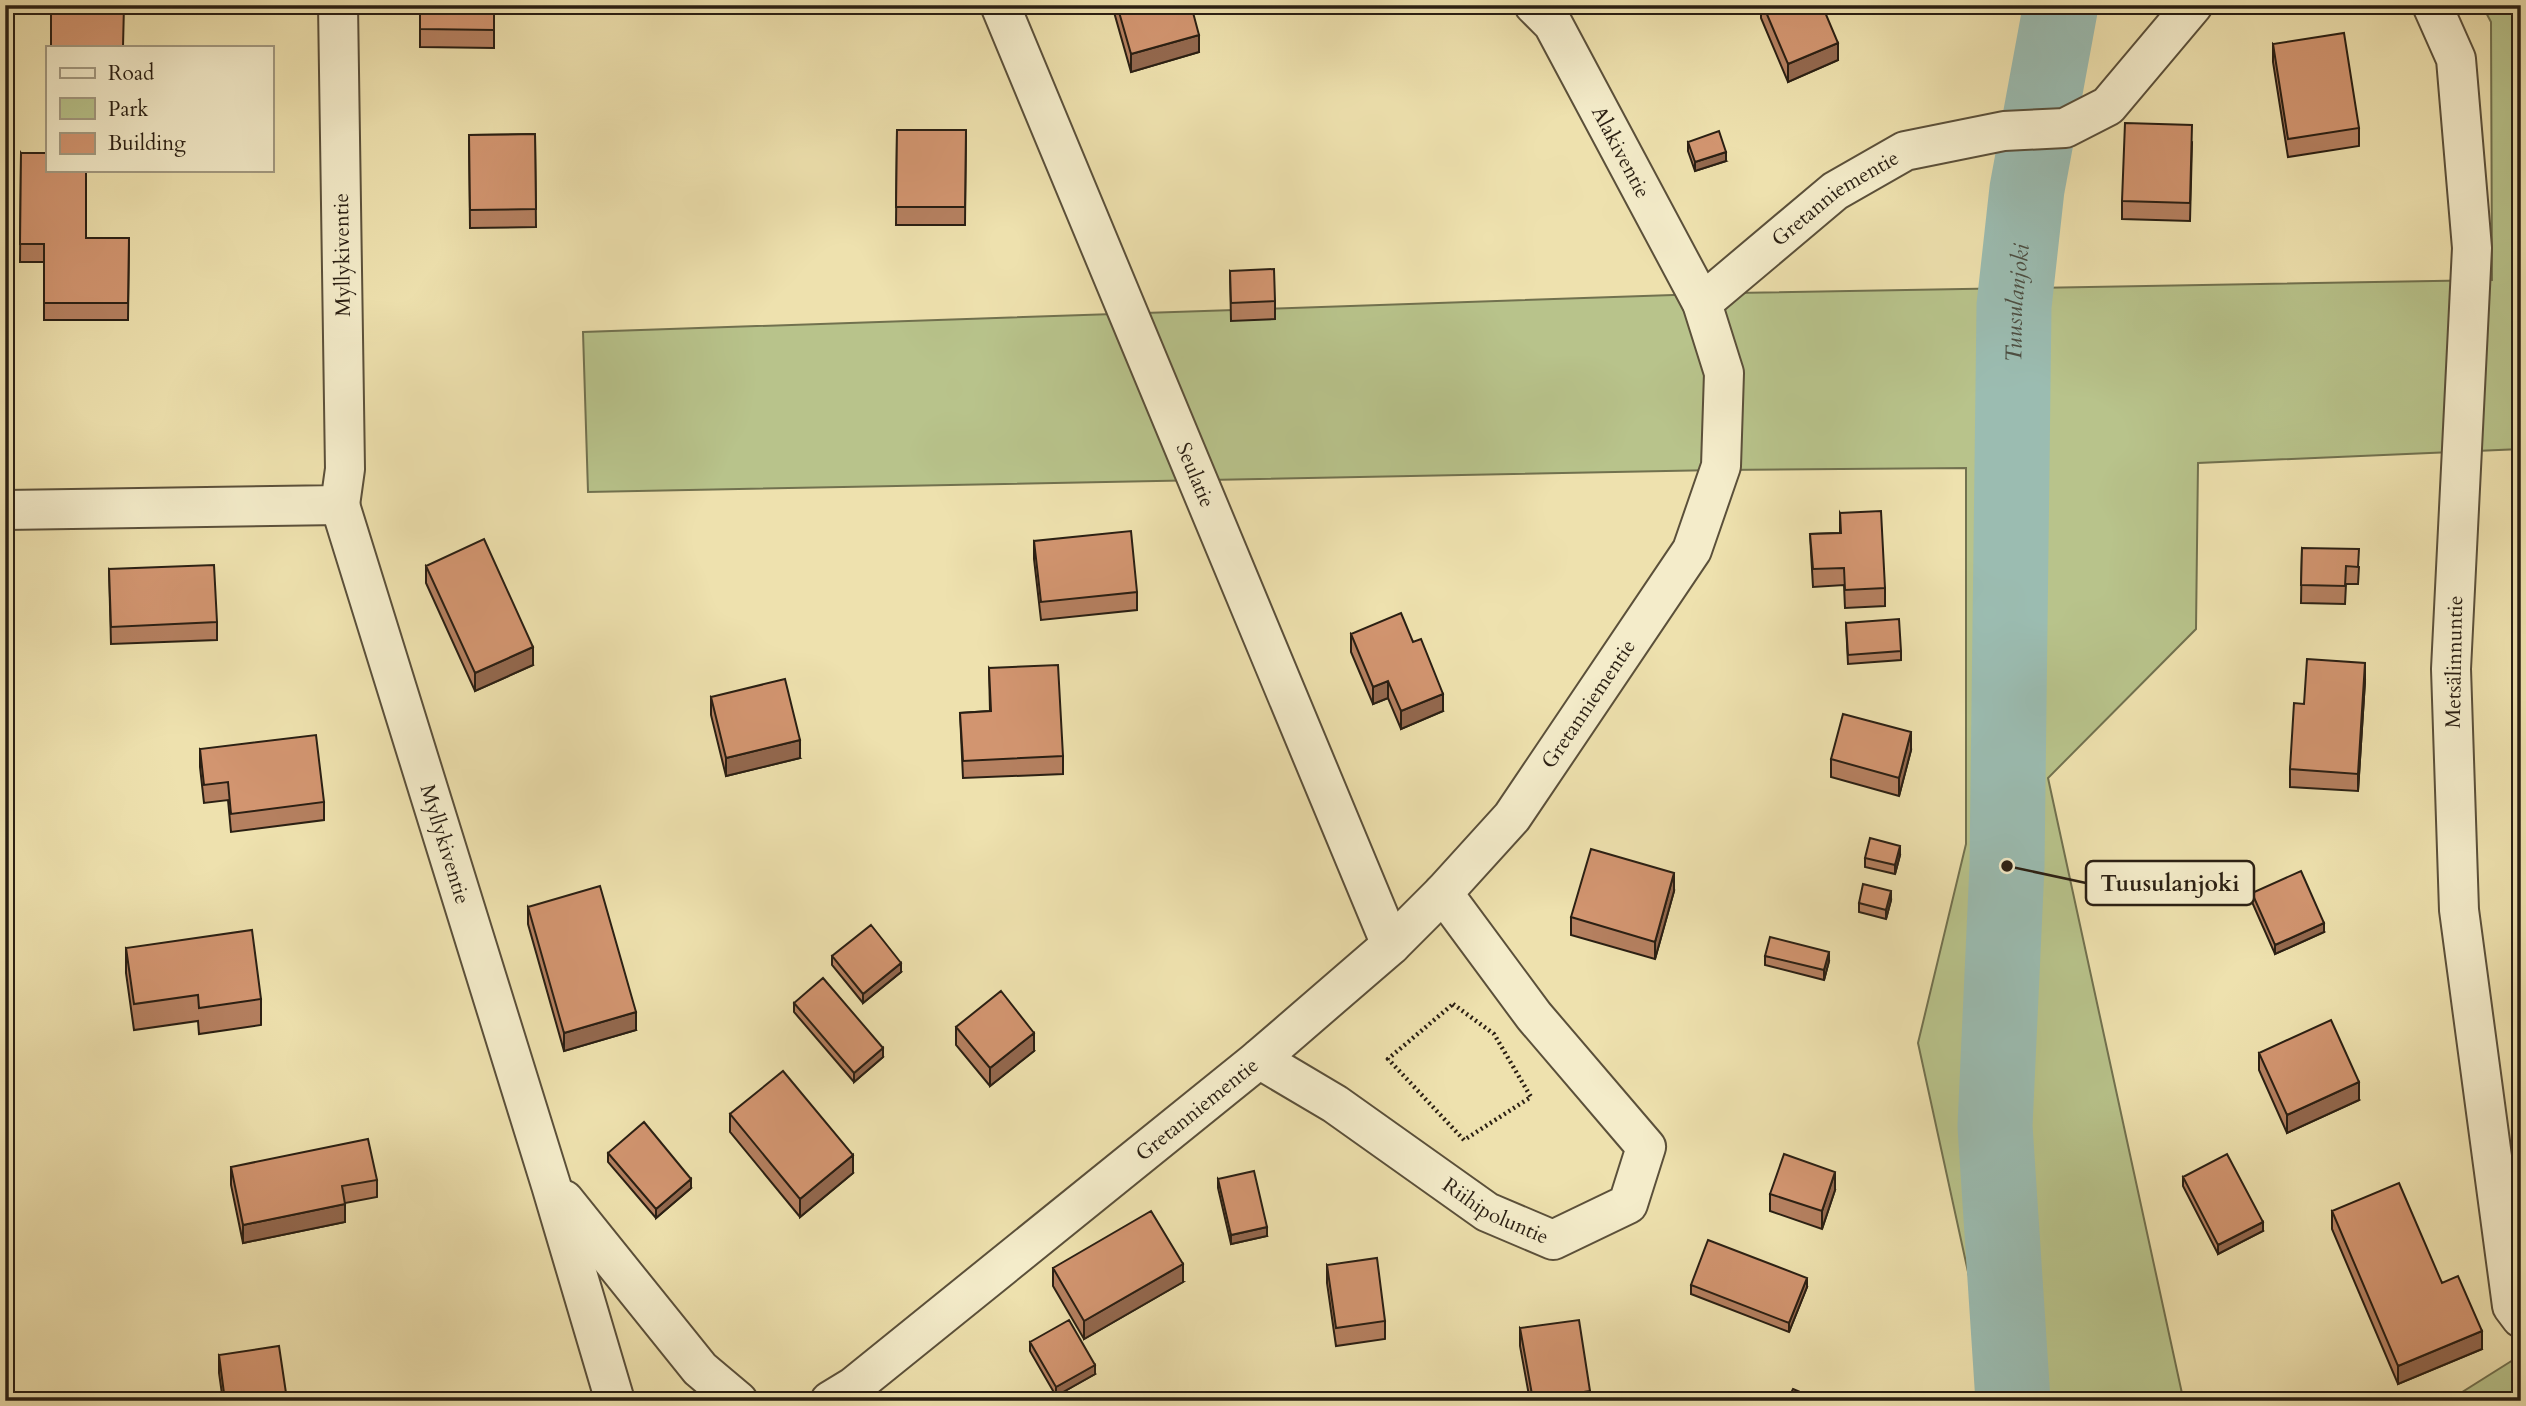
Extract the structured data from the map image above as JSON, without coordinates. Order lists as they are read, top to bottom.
{
  "streets": {
    "street": [
      "Alakiventie",
      "Gretanniementie",
      "Myllykiventie",
      "Seulatie",
      "Metsälinnuntie",
      "Riihipoluntie"
    ]
  },
  "crossings": [
    ["Alakiventie", "Gretanniementie"],
    ["Gretanniementie", "Seulatie"],
    ["Gretanniementie", "Riihipoluntie"]
  ],
  "water": ["Tuusulanjoki"],
  "places": ["Tuusulanjoki"],
  "legend": ["Road", "Park", "Building"]
}
